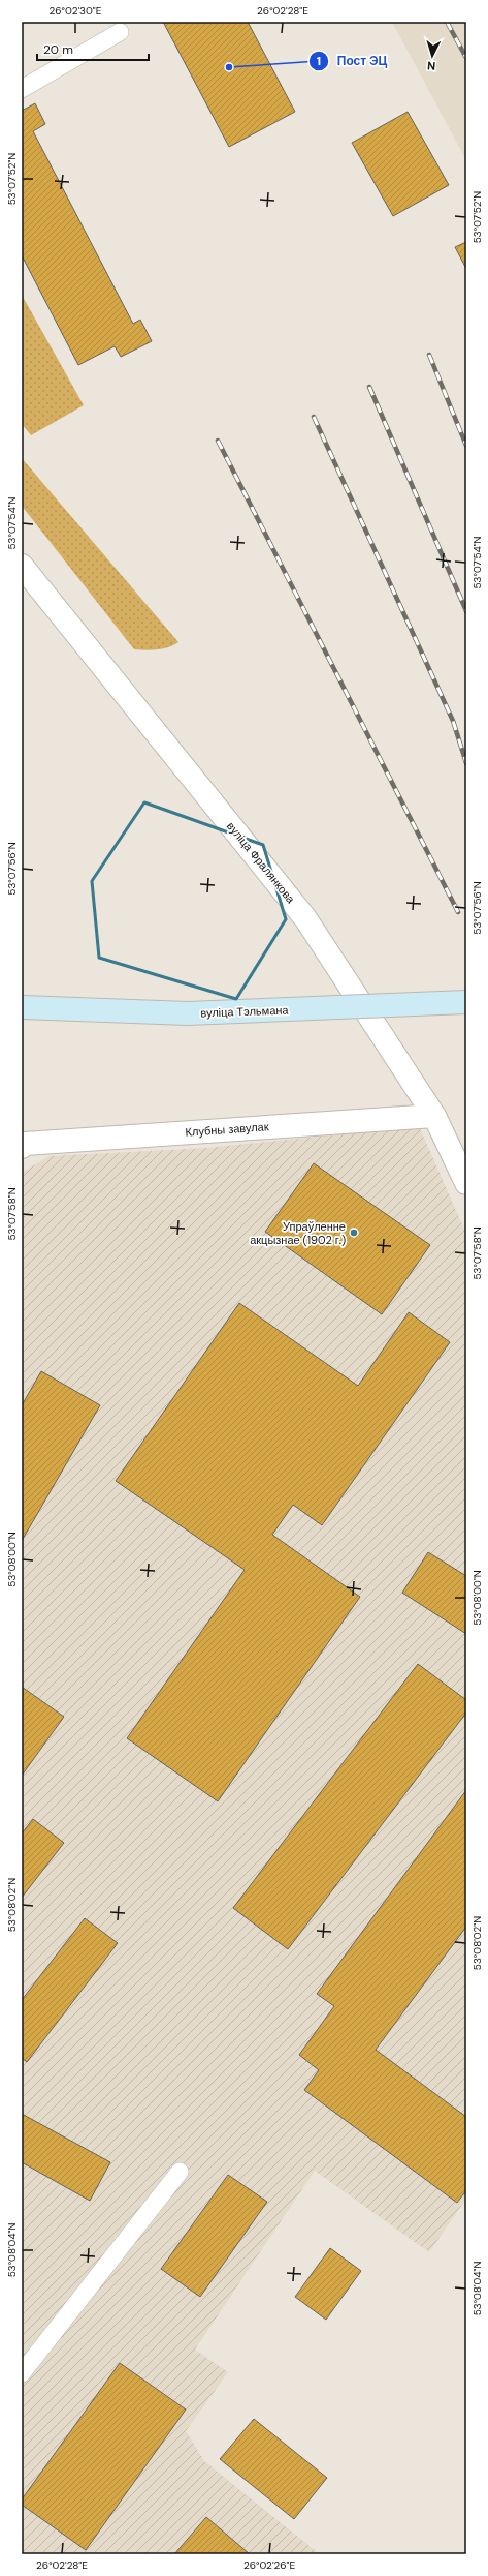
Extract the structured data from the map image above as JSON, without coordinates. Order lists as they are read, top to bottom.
{
  "streets": {
    "main road": ["вуліца Тэльмана"],
    "street": ["вуліца Фралянкова", "Клубны завулак"]
  },
  "crossings": [
    ["вуліца Фралянкова", "Клубны завулак"]
  ],
  "places": ["Пост ЭЦ", "Упраўленне акцызнае (1902 г.)"],
  "scale_bar": "20 m",
  "north": "bottom",
  "coordinates": [
    "26°02'30\"E",
    "26°02'28\"E",
    "53°07'52\"N",
    "53°07'54\"N",
    "53°07'56\"N",
    "53°07'58\"N",
    "53°08'00\"N",
    "53°08'02\"N",
    "53°08'04\"N",
    "26°02'26\"E"
  ]
}
